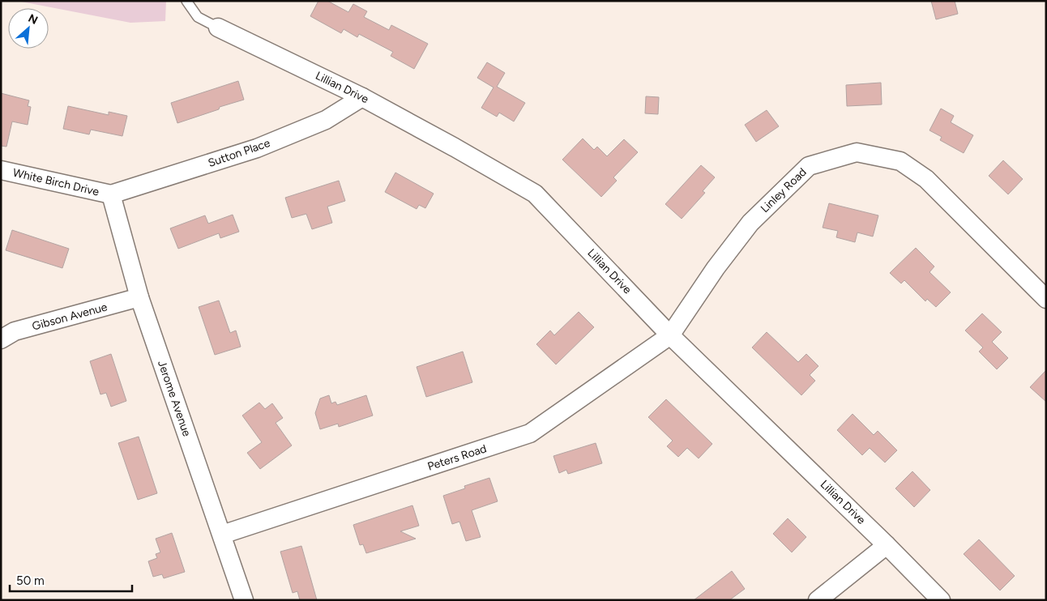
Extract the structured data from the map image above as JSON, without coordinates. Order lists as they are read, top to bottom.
{
  "streets": {
    "street": [
      "Lillian Drive",
      "Sutton Place",
      "White Birch Drive",
      "Linley Road",
      "Gibson Avenue",
      "Jerome Avenue",
      "Peters Road"
    ]
  },
  "crossings": [
    ["Lillian Drive", "Sutton Place"],
    ["Lillian Drive", "Linley Road"],
    ["Lillian Drive", "Peters Road"],
    ["Sutton Place", "White Birch Drive"],
    ["Sutton Place", "Jerome Avenue"],
    ["White Birch Drive", "Jerome Avenue"],
    ["Linley Road", "Peters Road"],
    ["Gibson Avenue", "Jerome Avenue"],
    ["Jerome Avenue", "Peters Road"]
  ],
  "scale_bar": "50 m",
  "north": "top right"
}
